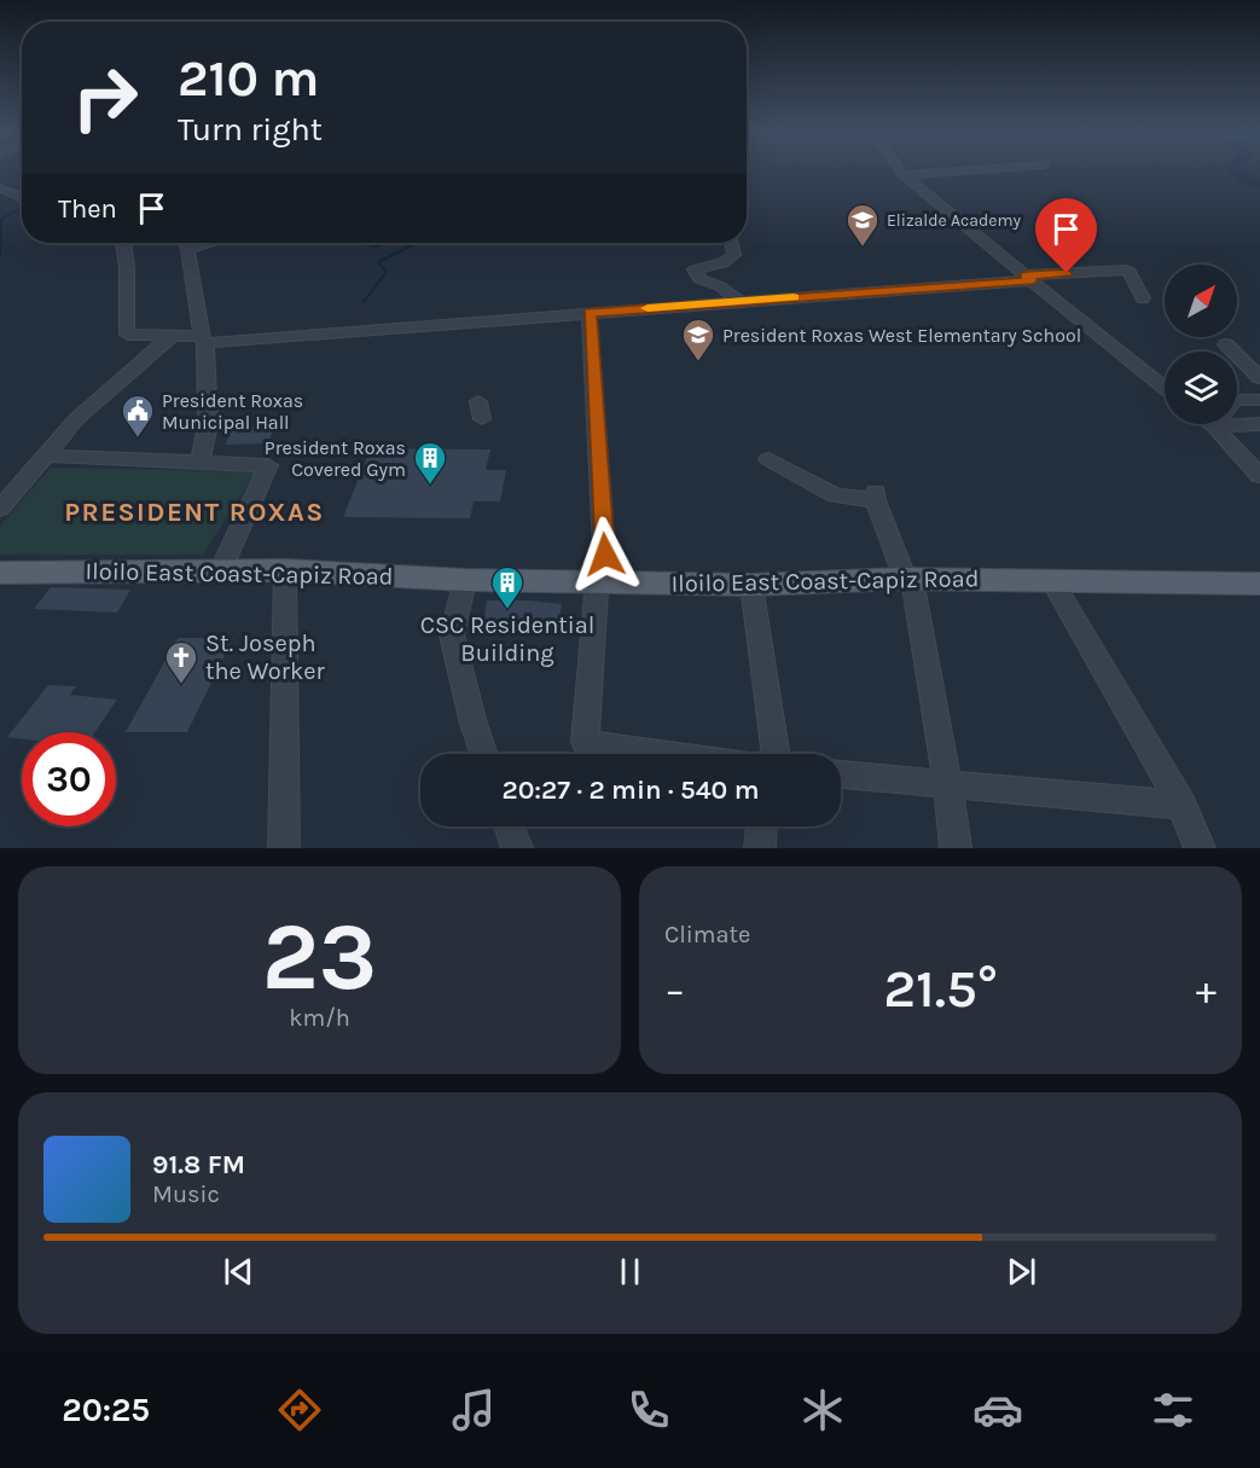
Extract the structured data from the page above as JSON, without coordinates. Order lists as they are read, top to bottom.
{
  "streets": {
    "main road": ["Iloilo East Coast-Capiz Road"]
  },
  "districts": ["PRESIDENT ROXAS"],
  "places": {
    "school or university": ["Elizalde Academy", "President Roxas West Elementary School"],
    "public building": ["President Roxas Municipal Hall"],
    "building": ["President Roxas Covered Gym", "CSC Residential Building"],
    "church": ["St. Joseph the Worker"]
  },
  "north": "top right",
  "page": {
    "turn": ["210 m", "Turn right"],
    "then": "Then",
    "limit": "30",
    "trip": "20:27 · 2 min · 540 m",
    "tile": [
      ["23", "km/h"],
      "Climate"
    ],
    "heat": ["−", "21.5°", "+"],
    "song": ["91.8 FM", "Music"],
    "tabs": "20:25"
  }
}
